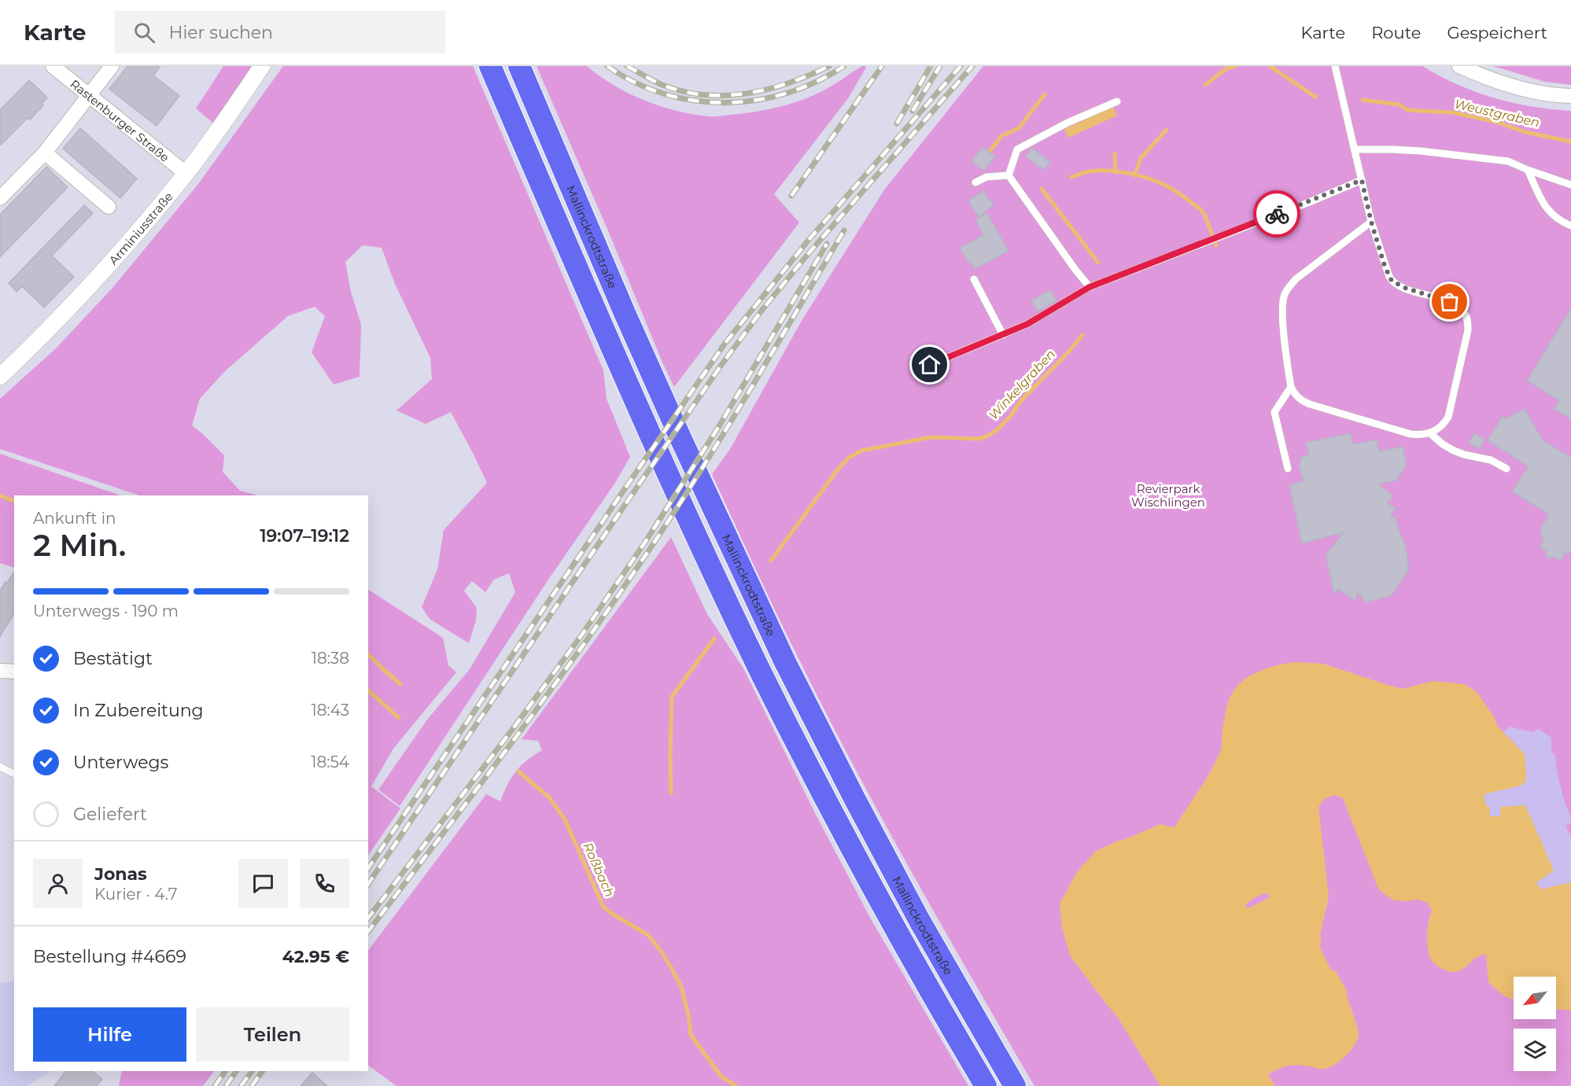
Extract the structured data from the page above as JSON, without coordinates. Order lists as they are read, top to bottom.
{
  "streets": {
    "highway": ["Mallinckrodtstraße"],
    "street": ["Rastenburger Straße", "Arminiusstraße"]
  },
  "crossings": [
    ["Rastenburger Straße", "Arminiusstraße"]
  ],
  "water": ["Weustgraben", "Winkelgraben", "Roßbach"],
  "parks": ["Revierpark Wischlingen"],
  "north": "bottom left",
  "page": {
    "header": "Karte",
    "search": "Hier suchen",
    "nav": ["Karte", "Route", "Gespeichert"],
    "heading": ["2 Min.", "Ankunft in", "19:07–19:12"],
    "panel": [
      "Jonas",
      "Kurier · 4.7",
      "Bestellung #4669",
      "42.95 €"
    ],
    "bar": "Unterwegs · 190 m",
    "list": [
      ["Bestätigt", "18:38"],
      ["In Zubereitung", "18:43"],
      ["Unterwegs", "18:54"],
      "Geliefert"
    ],
    "buttons": ["Hilfe", "Teilen"]
  }
}
